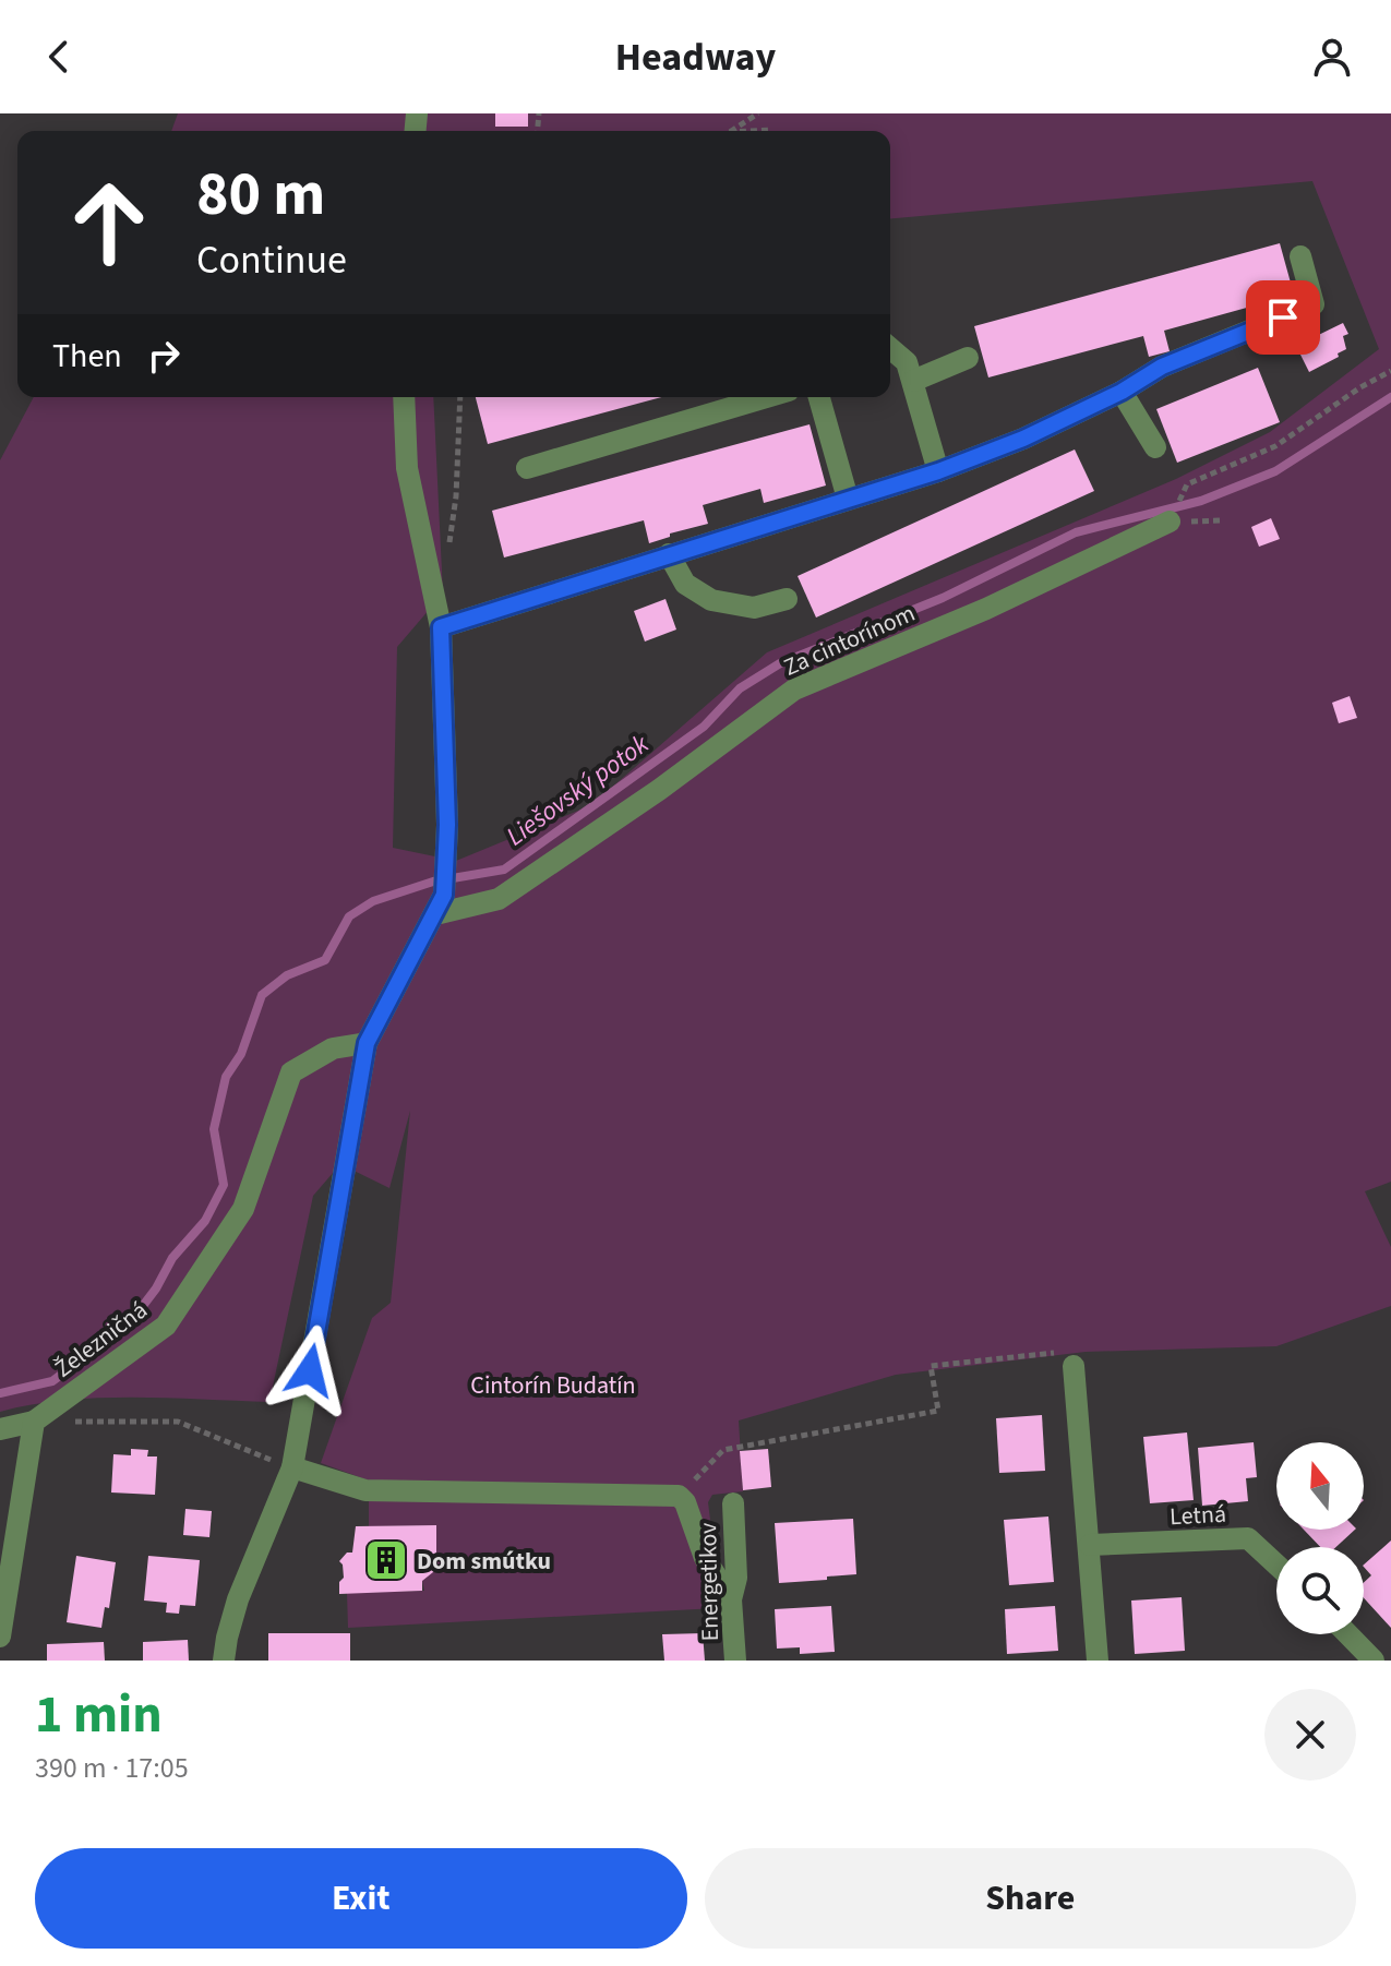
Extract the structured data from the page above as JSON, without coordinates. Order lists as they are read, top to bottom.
{
  "streets": {
    "street": [
      "Za cintorínom",
      "Železničná",
      "Letná",
      "Energetikov"
    ]
  },
  "water": ["Liešovský potok"],
  "parks": ["Cintorín Budatín"],
  "places": {
    "building": ["Dom smútku"]
  },
  "north": "top",
  "page": {
    "header": "Headway",
    "turn": ["80 m", "Continue"],
    "then": "Then",
    "heading": ["1 min", "390 m · 17:05"],
    "buttons": ["Exit", "Share"]
  }
}
